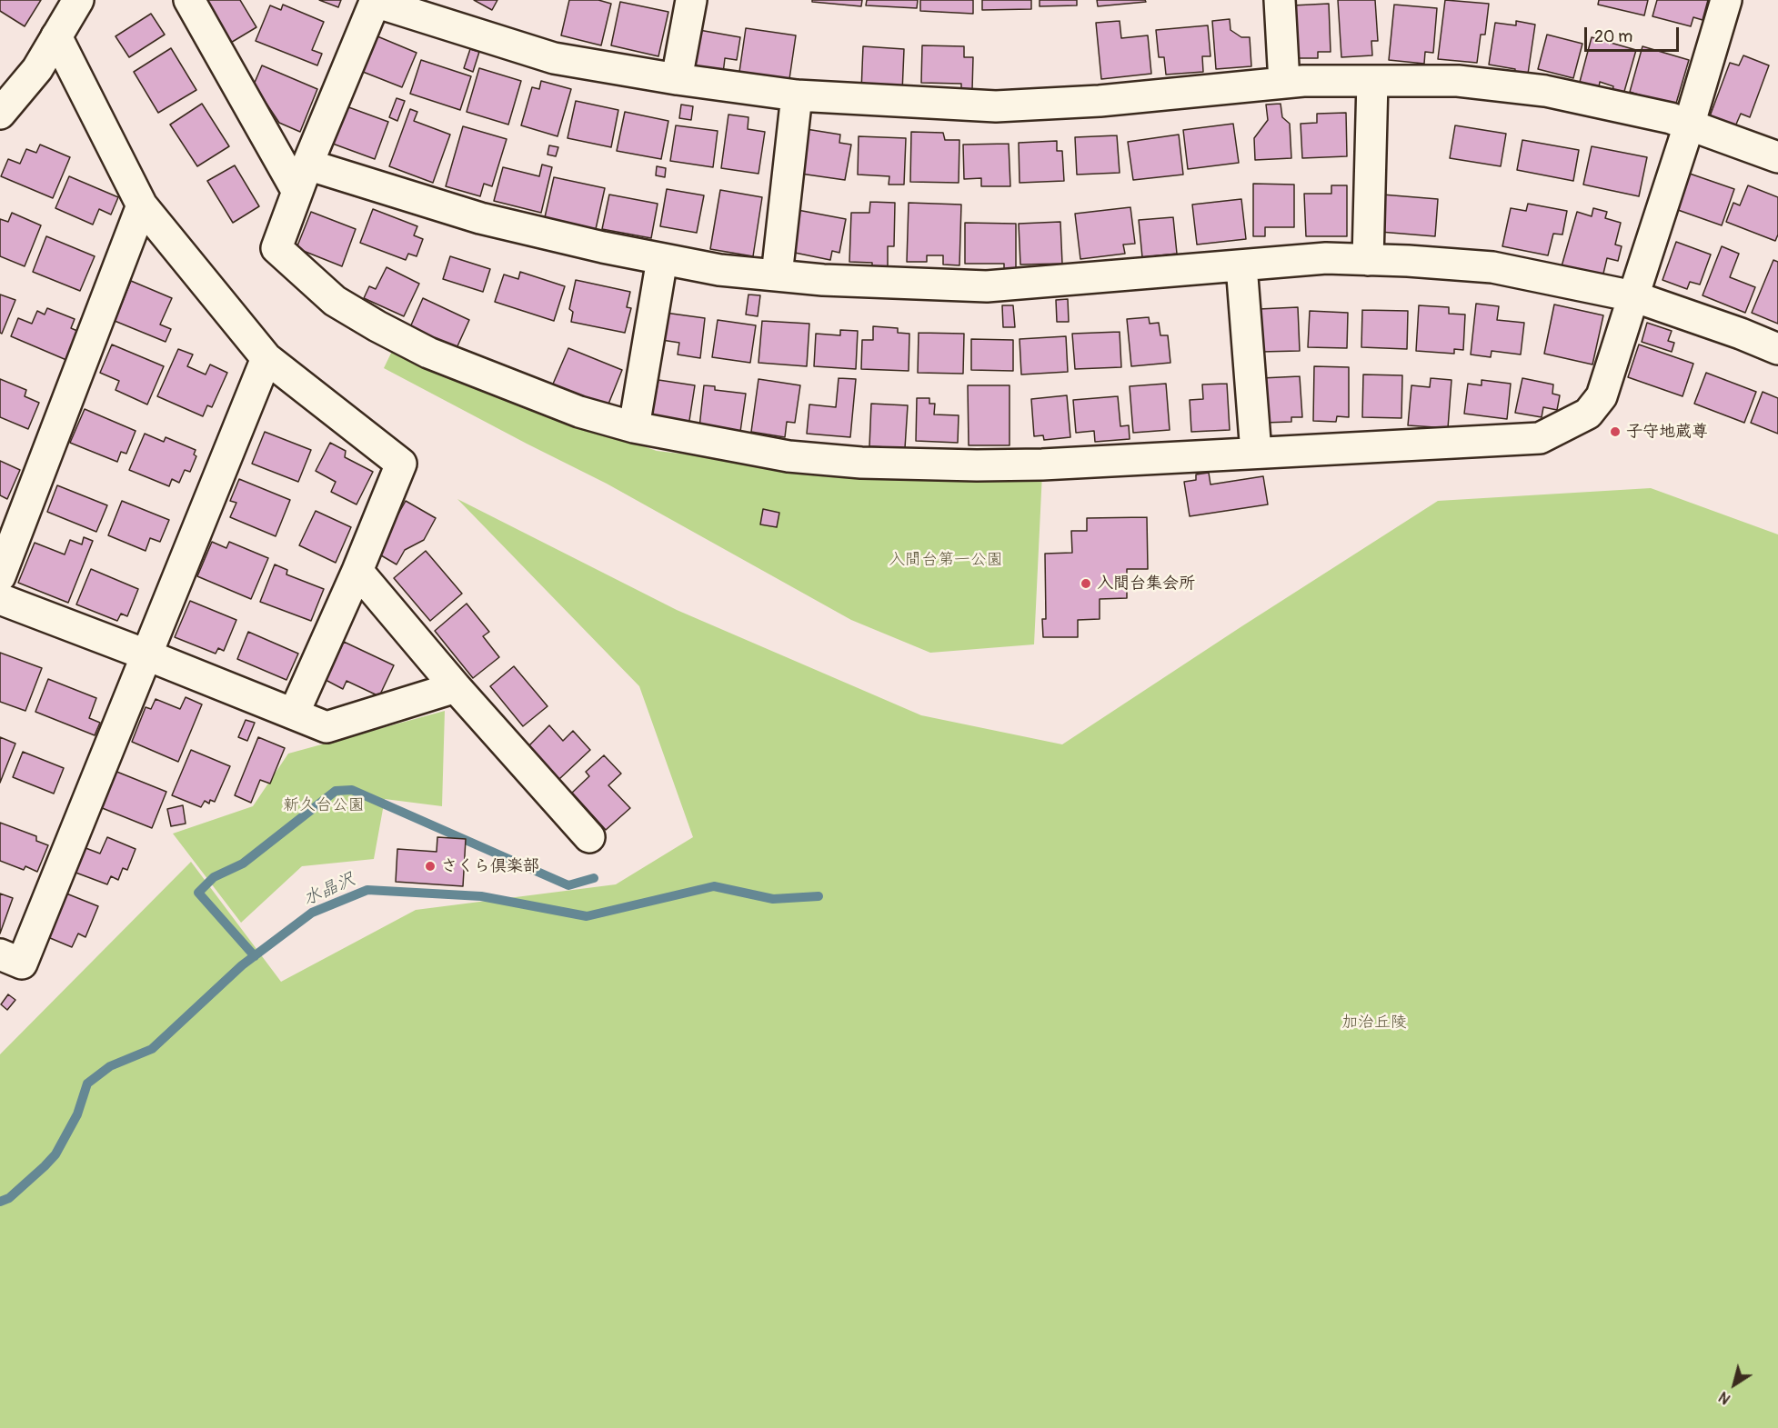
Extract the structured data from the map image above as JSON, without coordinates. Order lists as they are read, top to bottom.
{
  "water": ["水晶沢"],
  "parks": ["入間台第一公園", "新久台公園", "加治丘陵"],
  "places": ["子守地蔵尊", "入間台集会所", "さくら倶楽部"],
  "scale_bar": "20 m",
  "north": "bottom left"
}
